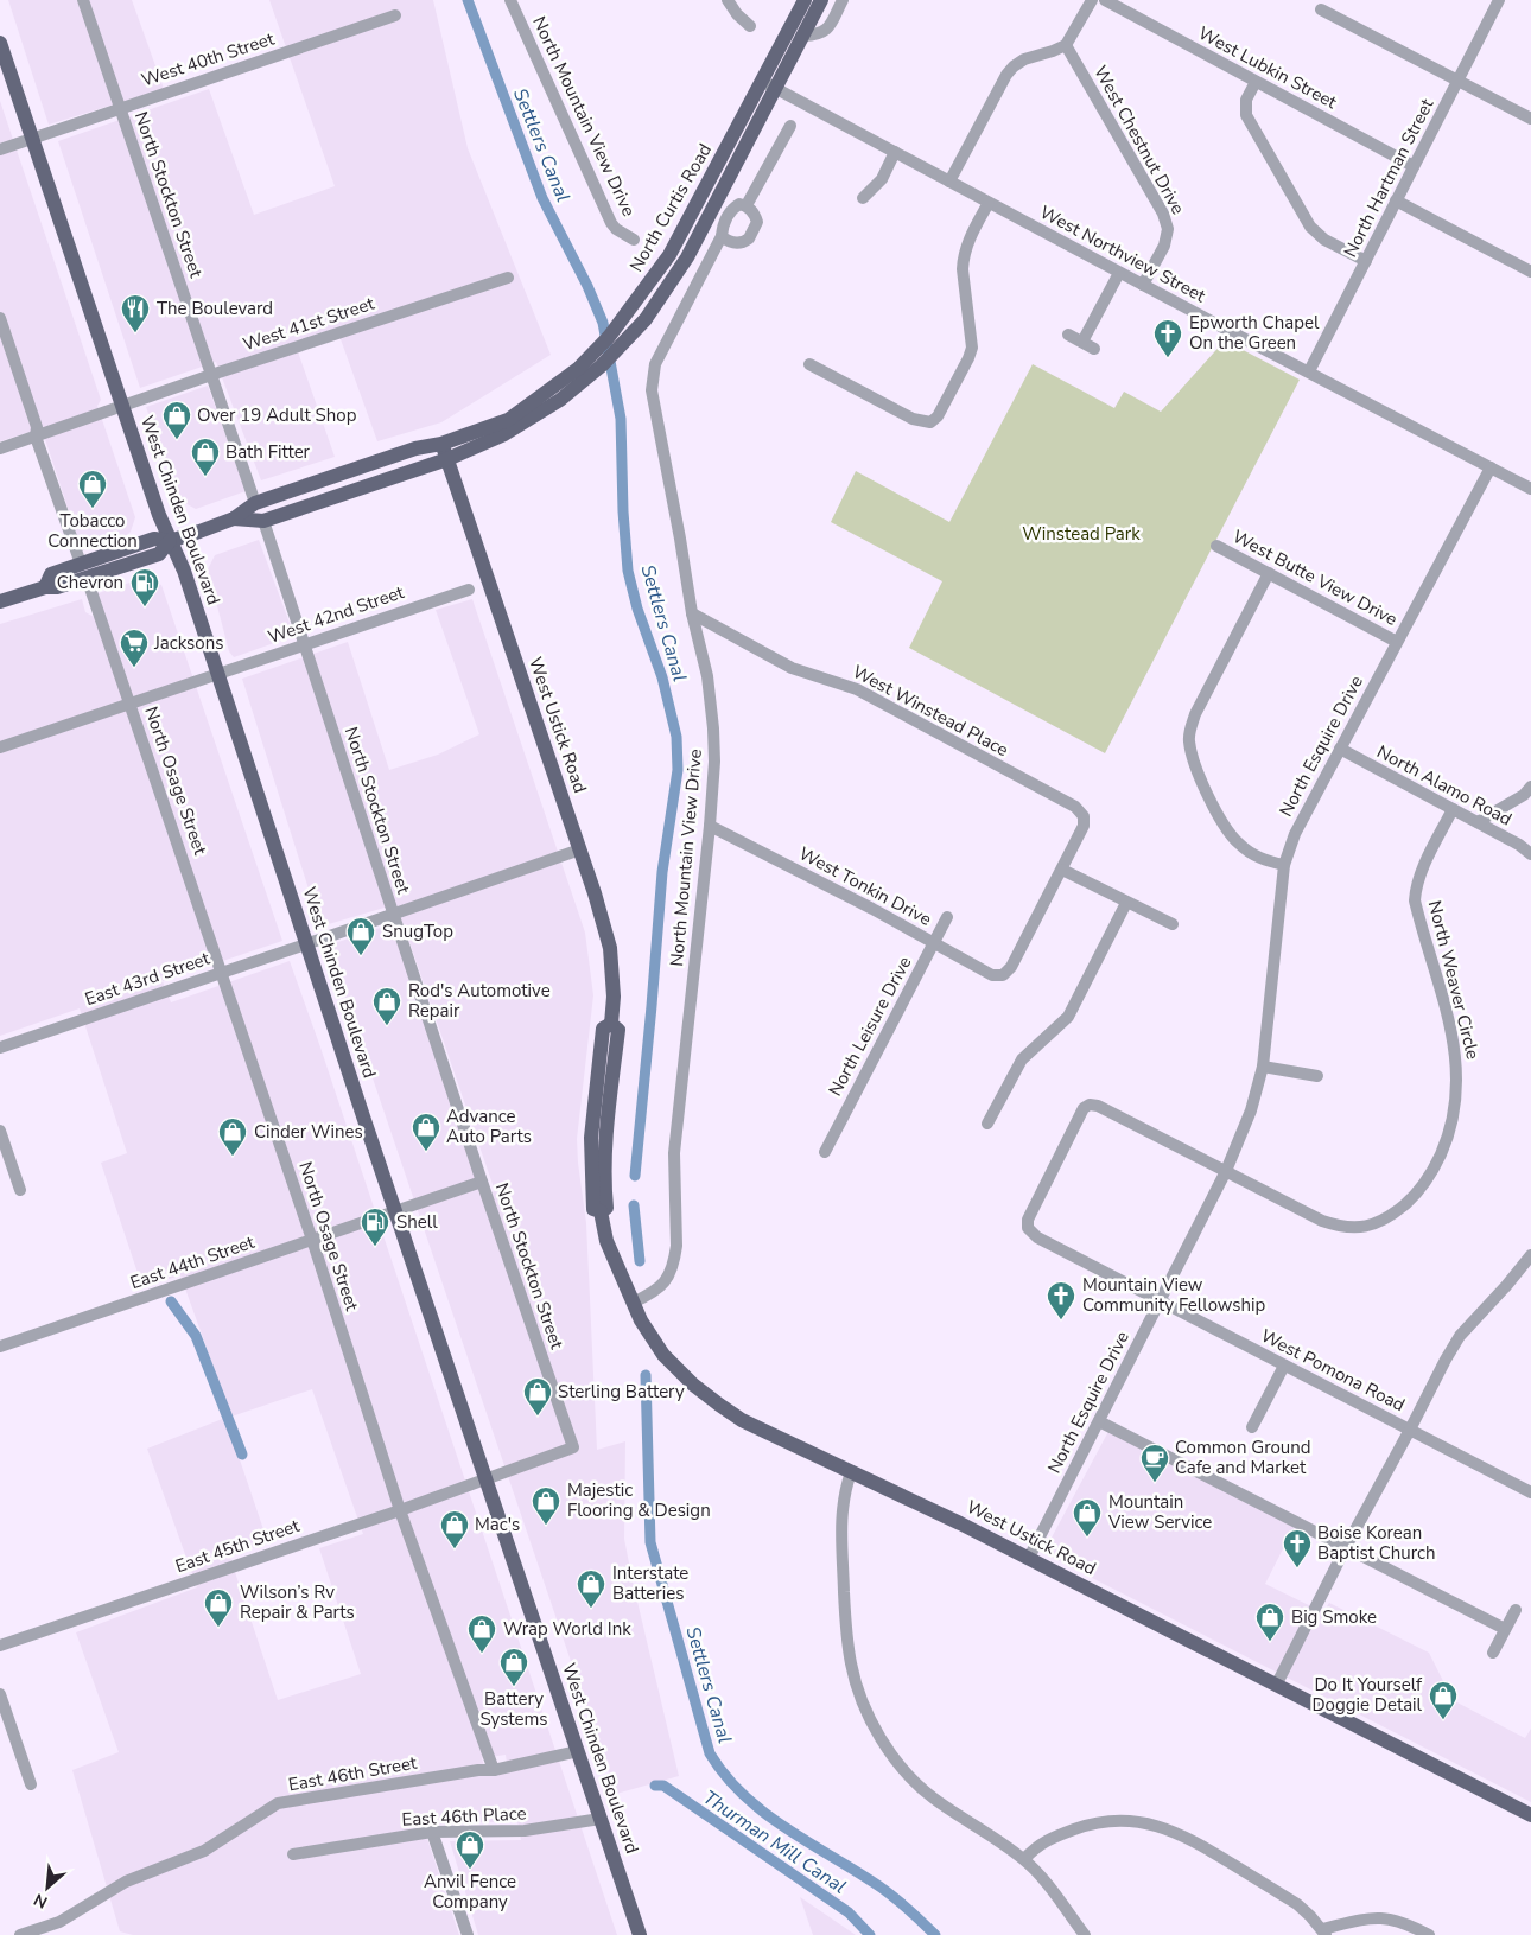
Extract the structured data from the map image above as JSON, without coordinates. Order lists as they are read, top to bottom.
{
  "streets": {
    "main road": ["North Curtis Road", "West Chinden Boulevard", "West Ustick Road"],
    "street": [
      "West 40th Street",
      "West Lubkin Street",
      "North Mountain View Drive",
      "West Chestnut Drive",
      "North Hartman Street",
      "North Stockton Street",
      "West Northview Street",
      "West 41st Street",
      "West Butte View Drive",
      "West 42nd Street",
      "West Winstead Place",
      "North Esquire Drive",
      "North Osage Street",
      "North Alamo Road",
      "West Tonkin Drive",
      "East 43rd Street",
      "North Weaver Circle",
      "North Leisure Drive",
      "East 44th Street",
      "West Pomona Road",
      "East 45th Street",
      "East 46th Street",
      "East 46th Place"
    ]
  },
  "crossings": [
    ["West 40th Street", "North Stockton Street"],
    ["West 40th Street", "West Chinden Boulevard"],
    ["West Lubkin Street", "North Hartman Street"],
    ["North Mountain View Drive", "West Winstead Place"],
    ["North Mountain View Drive", "West Ustick Road"],
    ["North Mountain View Drive", "West Tonkin Drive"],
    ["West Chestnut Drive", "West Northview Street"],
    ["North Hartman Street", "West Northview Street"],
    ["North Stockton Street", "North Curtis Road"],
    ["North Stockton Street", "West 41st Street"],
    ["North Stockton Street", "West 42nd Street"],
    ["North Stockton Street", "East 43rd Street"],
    ["North Stockton Street", "East 44th Street"],
    ["North Stockton Street", "East 45th Street"],
    ["North Curtis Road", "West Northview Street"],
    ["North Curtis Road", "West Chinden Boulevard"],
    ["North Curtis Road", "West Ustick Road"],
    ["West Northview Street", "North Esquire Drive"],
    ["West 41st Street", "West Chinden Boulevard"],
    ["West Chinden Boulevard", "West 42nd Street"],
    ["West Chinden Boulevard", "East 43rd Street"],
    ["West Chinden Boulevard", "East 44th Street"],
    ["West Chinden Boulevard", "East 45th Street"],
    ["West Chinden Boulevard", "East 46th Street"],
    ["West Chinden Boulevard", "East 46th Place"],
    ["West Butte View Drive", "North Esquire Drive"],
    ["West 42nd Street", "North Osage Street"],
    ["West Winstead Place", "West Tonkin Drive"],
    ["West Ustick Road", "North Esquire Drive"],
    ["West Ustick Road", "East 43rd Street"],
    ["North Esquire Drive", "North Alamo Road"],
    ["North Esquire Drive", "North Weaver Circle"],
    ["North Esquire Drive", "West Pomona Road"],
    ["North Osage Street", "East 43rd Street"],
    ["North Osage Street", "East 44th Street"],
    ["North Osage Street", "East 45th Street"],
    ["North Osage Street", "East 46th Street"],
    ["North Alamo Road", "North Weaver Circle"],
    ["West Tonkin Drive", "North Leisure Drive"],
    ["North Weaver Circle", "West Pomona Road"]
  ],
  "water": ["Settlers Canal", "Thurman Mill Canal"],
  "parks": ["Winstead Park"],
  "places": {
    "restaurant": ["The Boulevard"],
    "church": ["Epworth Chapel On the Green", "Mountain View Community Fellowship", "Boise Korean Baptist Church"],
    "shop": [
      "Over 19 Adult Shop",
      "Bath Fitter",
      "Tobacco Connection",
      "SnugTop",
      "Rod's Automotive Repair",
      "Advance Auto Parts",
      "Cinder Wines",
      "Sterling Battery",
      "Majestic Flooring & Design",
      "Mountain View Service",
      "Mac's",
      "Interstate Batteries",
      "Wilson’s Rv Repair & Parts",
      "Big Smoke",
      "Wrap World Ink",
      "Battery Systems",
      "Do It Yourself Doggie Detail",
      "Anvil Fence Company"
    ],
    "fuel station": ["Chevron", "Shell"],
    "supermarket": ["Jacksons"],
    "cafe": ["Common Ground Cafe and Market"]
  },
  "north": "bottom left"
}
